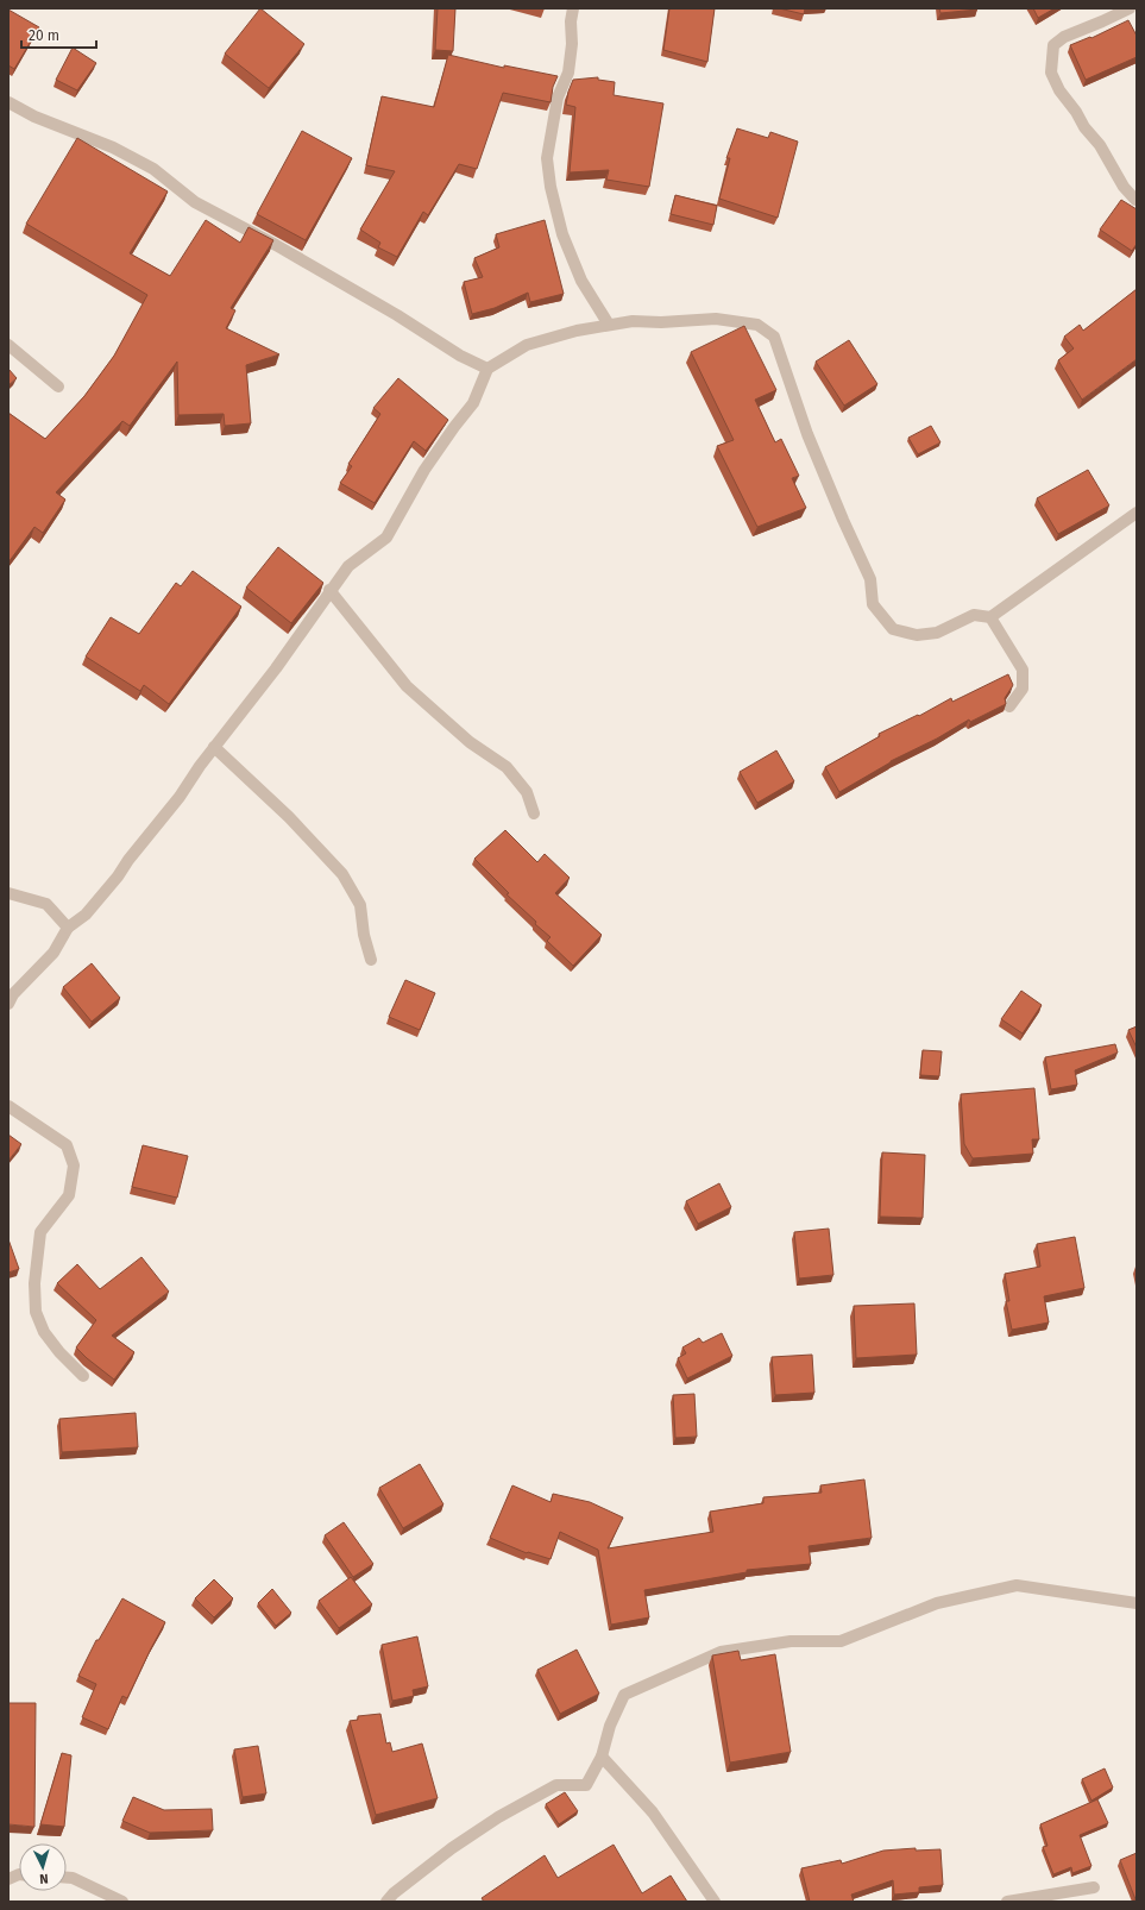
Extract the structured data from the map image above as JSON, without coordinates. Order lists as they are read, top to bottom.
{
  "scale_bar": "20 m",
  "north": "bottom"
}
